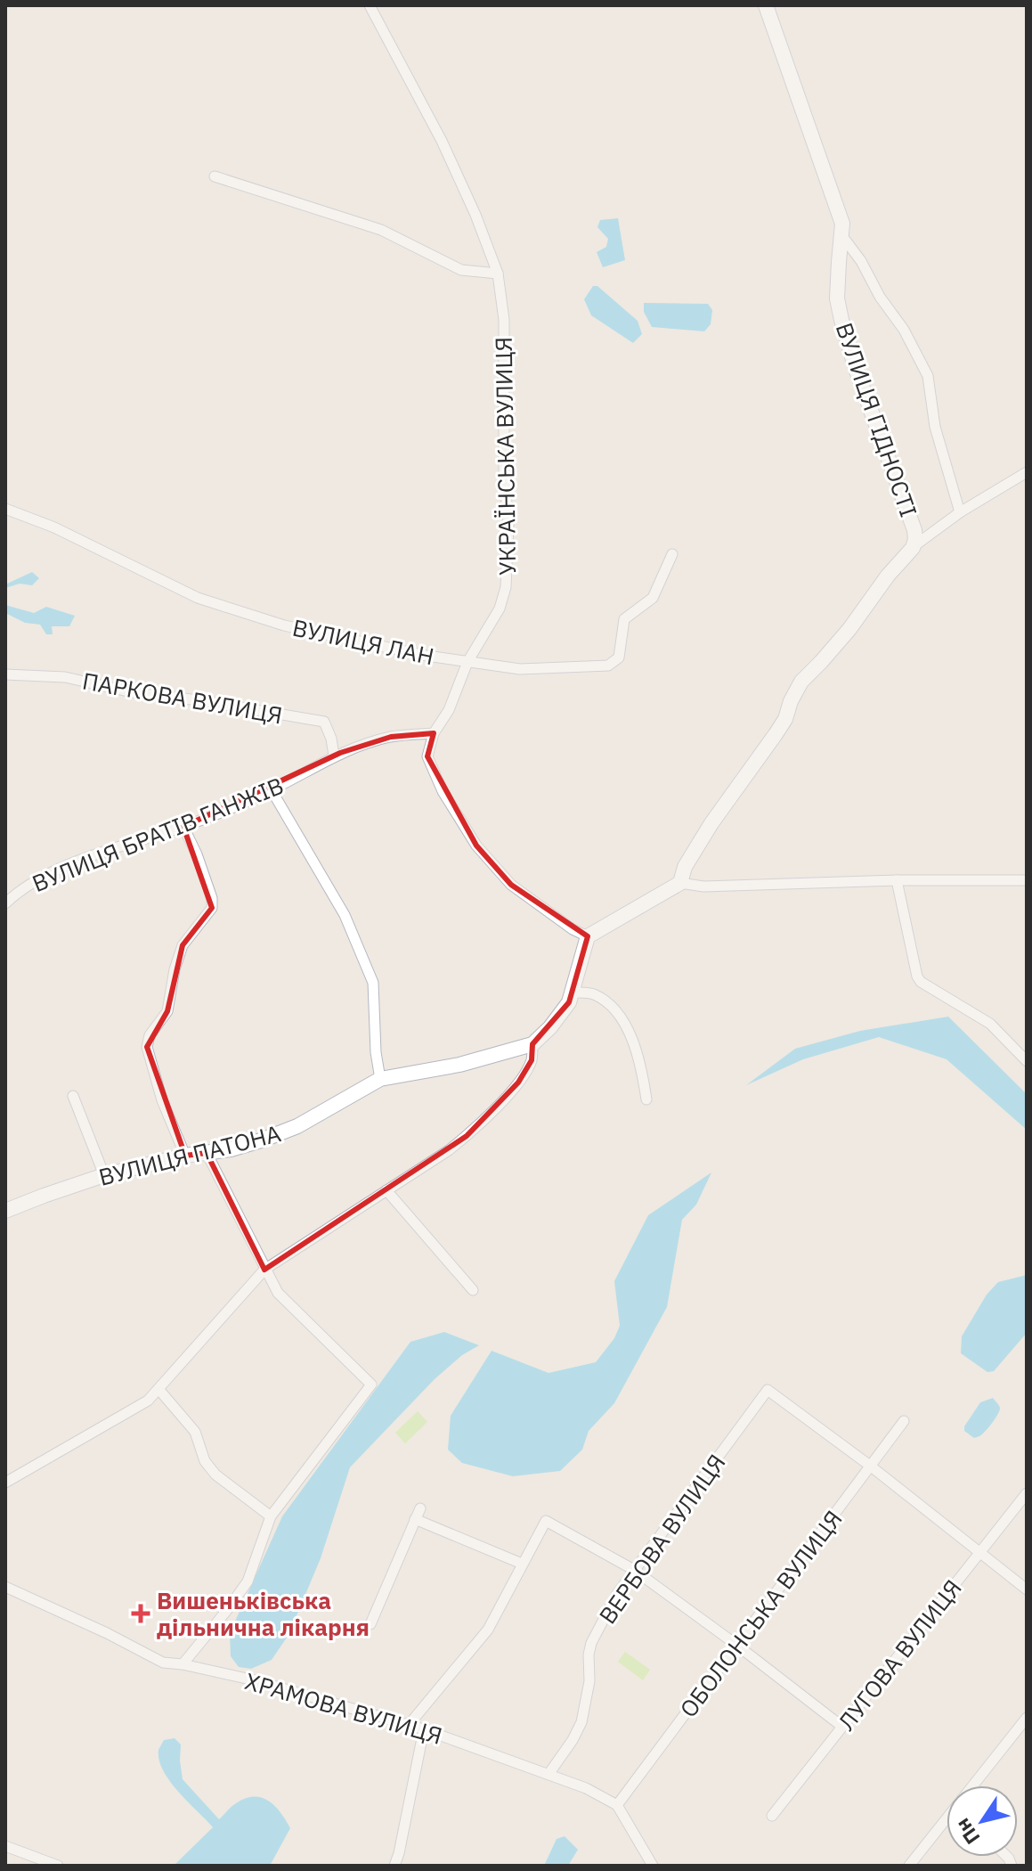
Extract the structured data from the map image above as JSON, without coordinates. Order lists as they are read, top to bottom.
{
  "streets": {
    "street": [
      "ВУЛИЦЯ ГІДНОСТІ",
      "УКРАЇНСЬКА ВУЛИЦЯ",
      "ВУЛИЦЯ ЛАН",
      "ПАРКОВА ВУЛИЦЯ",
      "ВУЛИЦЯ БРАТІВ ГАНЖІВ",
      "ВУЛИЦЯ ПАТОНА",
      "ВЕРБОВА ВУЛИЦЯ",
      "ОБОЛОНСЬКА ВУЛИЦЯ",
      "ЛУГОВА ВУЛИЦЯ",
      "ХРАМОВА ВУЛИЦЯ"
    ]
  },
  "crossings": [
    ["УКРАЇНСЬКА ВУЛИЦЯ", "ВУЛИЦЯ ЛАН"],
    ["УКРАЇНСЬКА ВУЛИЦЯ", "ВУЛИЦЯ БРАТІВ ГАНЖІВ"],
    ["ПАРКОВА ВУЛИЦЯ", "ВУЛИЦЯ БРАТІВ ГАНЖІВ"],
    ["ВЕРБОВА ВУЛИЦЯ", "ОБОЛОНСЬКА ВУЛИЦЯ"],
    ["ВЕРБОВА ВУЛИЦЯ", "ХРАМОВА ВУЛИЦЯ"],
    ["ОБОЛОНСЬКА ВУЛИЦЯ", "ХРАМОВА ВУЛИЦЯ"]
  ],
  "places": {
    "health": ["Вишеньківська дільнична лікарня"]
  },
  "north": "bottom left"
}
